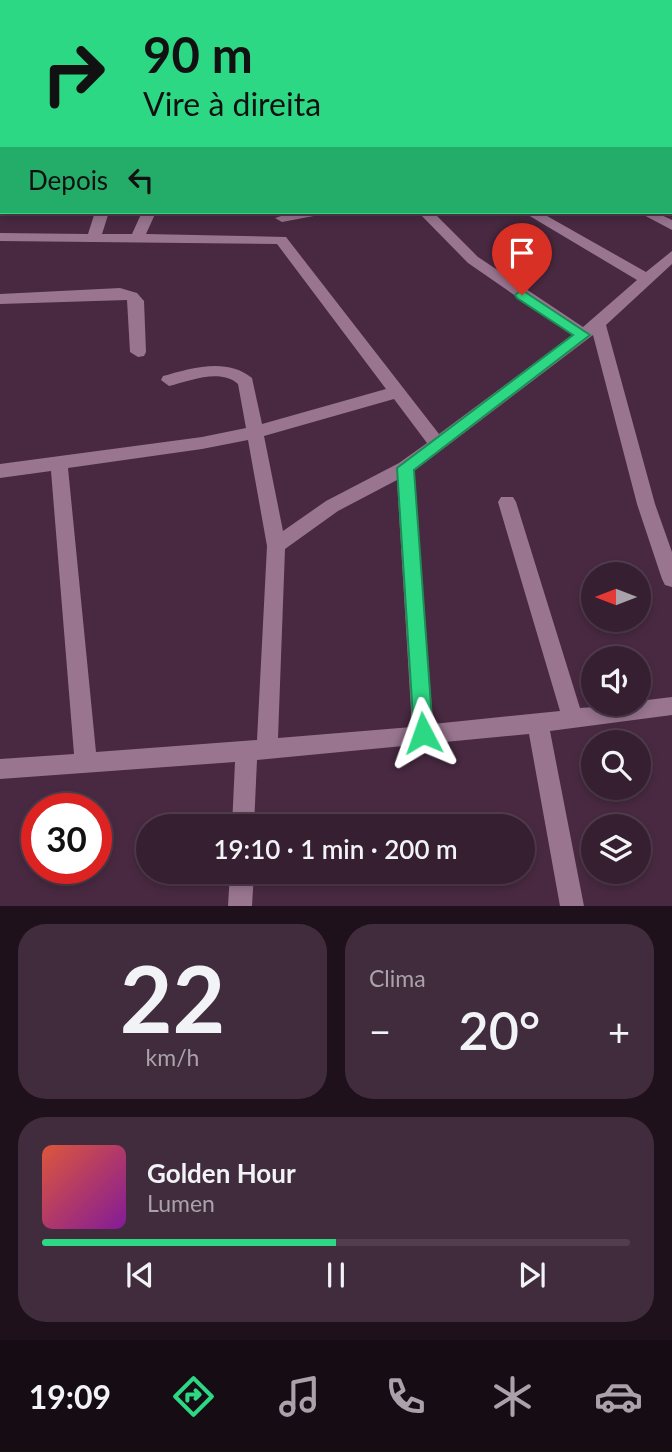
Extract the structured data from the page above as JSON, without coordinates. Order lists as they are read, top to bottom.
{
  "north": "left",
  "page": {
    "turn": ["90 m", "Vire à direita"],
    "then": "Depois",
    "limit": "30",
    "trip": "19:10 · 1 min · 200 m",
    "tile": [
      ["22", "km/h"],
      "Clima"
    ],
    "heat": ["−", "20°", "+"],
    "song": ["Golden Hour", "Lumen"],
    "tabs": "19:09"
  }
}
